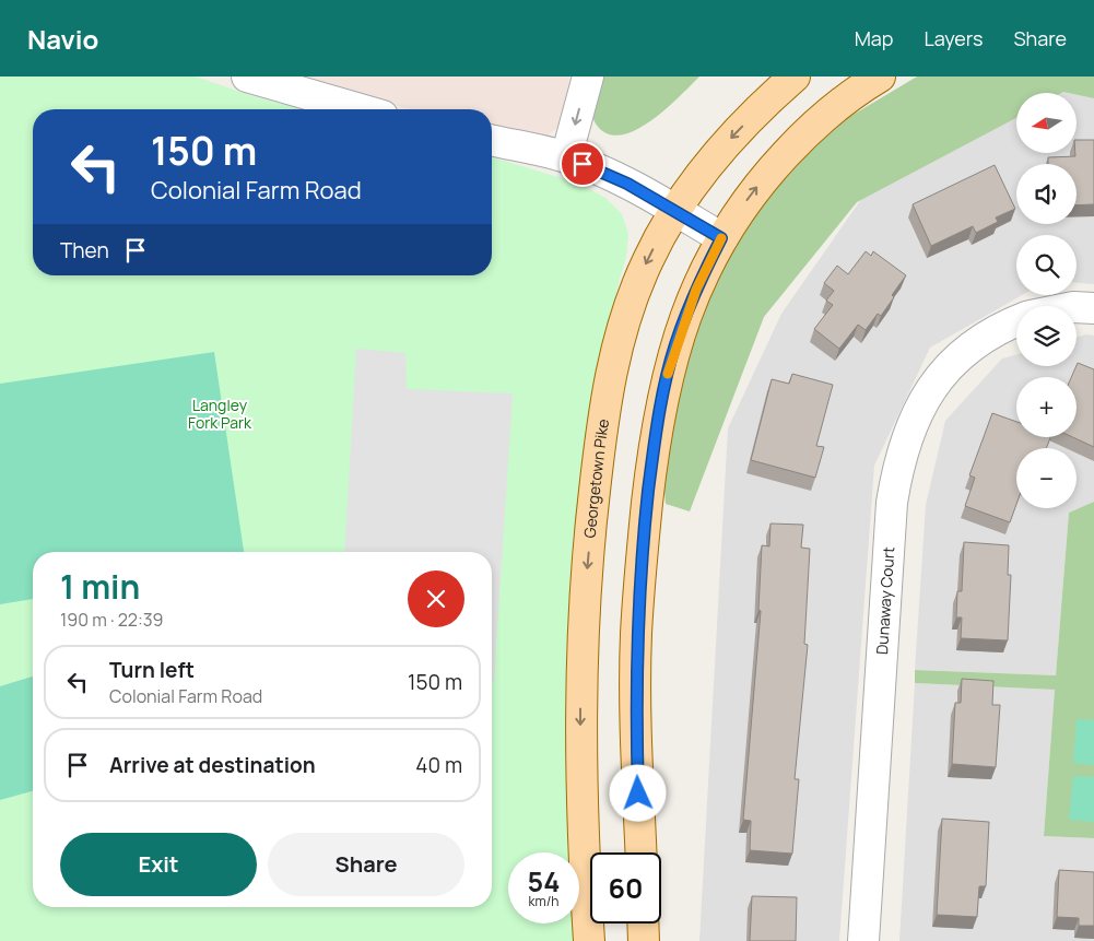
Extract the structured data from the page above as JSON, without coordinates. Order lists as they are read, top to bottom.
{
  "streets": {
    "main road": ["Georgetown Pike"],
    "street": ["Dunaway Court"]
  },
  "parks": ["Langley Fork Park"],
  "north": "left",
  "page": {
    "header": "Navio",
    "nav": ["Map", "Layers", "Share"],
    "map_buttons": ["+", "−"],
    "turn": ["150 m", "Colonial Farm Road"],
    "then": "Then",
    "heading": ["1 min", "190 m · 22:39"],
    "list": [
      {
        "name": "Turn left",
        "note": "Colonial Farm Road",
        "value": "150 m"
      },
      {
        "name": "Arrive at destination",
        "value": "40 m"
      }
    ],
    "buttons": ["Exit", "Share"],
    "speed": "54 km/h",
    "limit": "60"
  }
}
